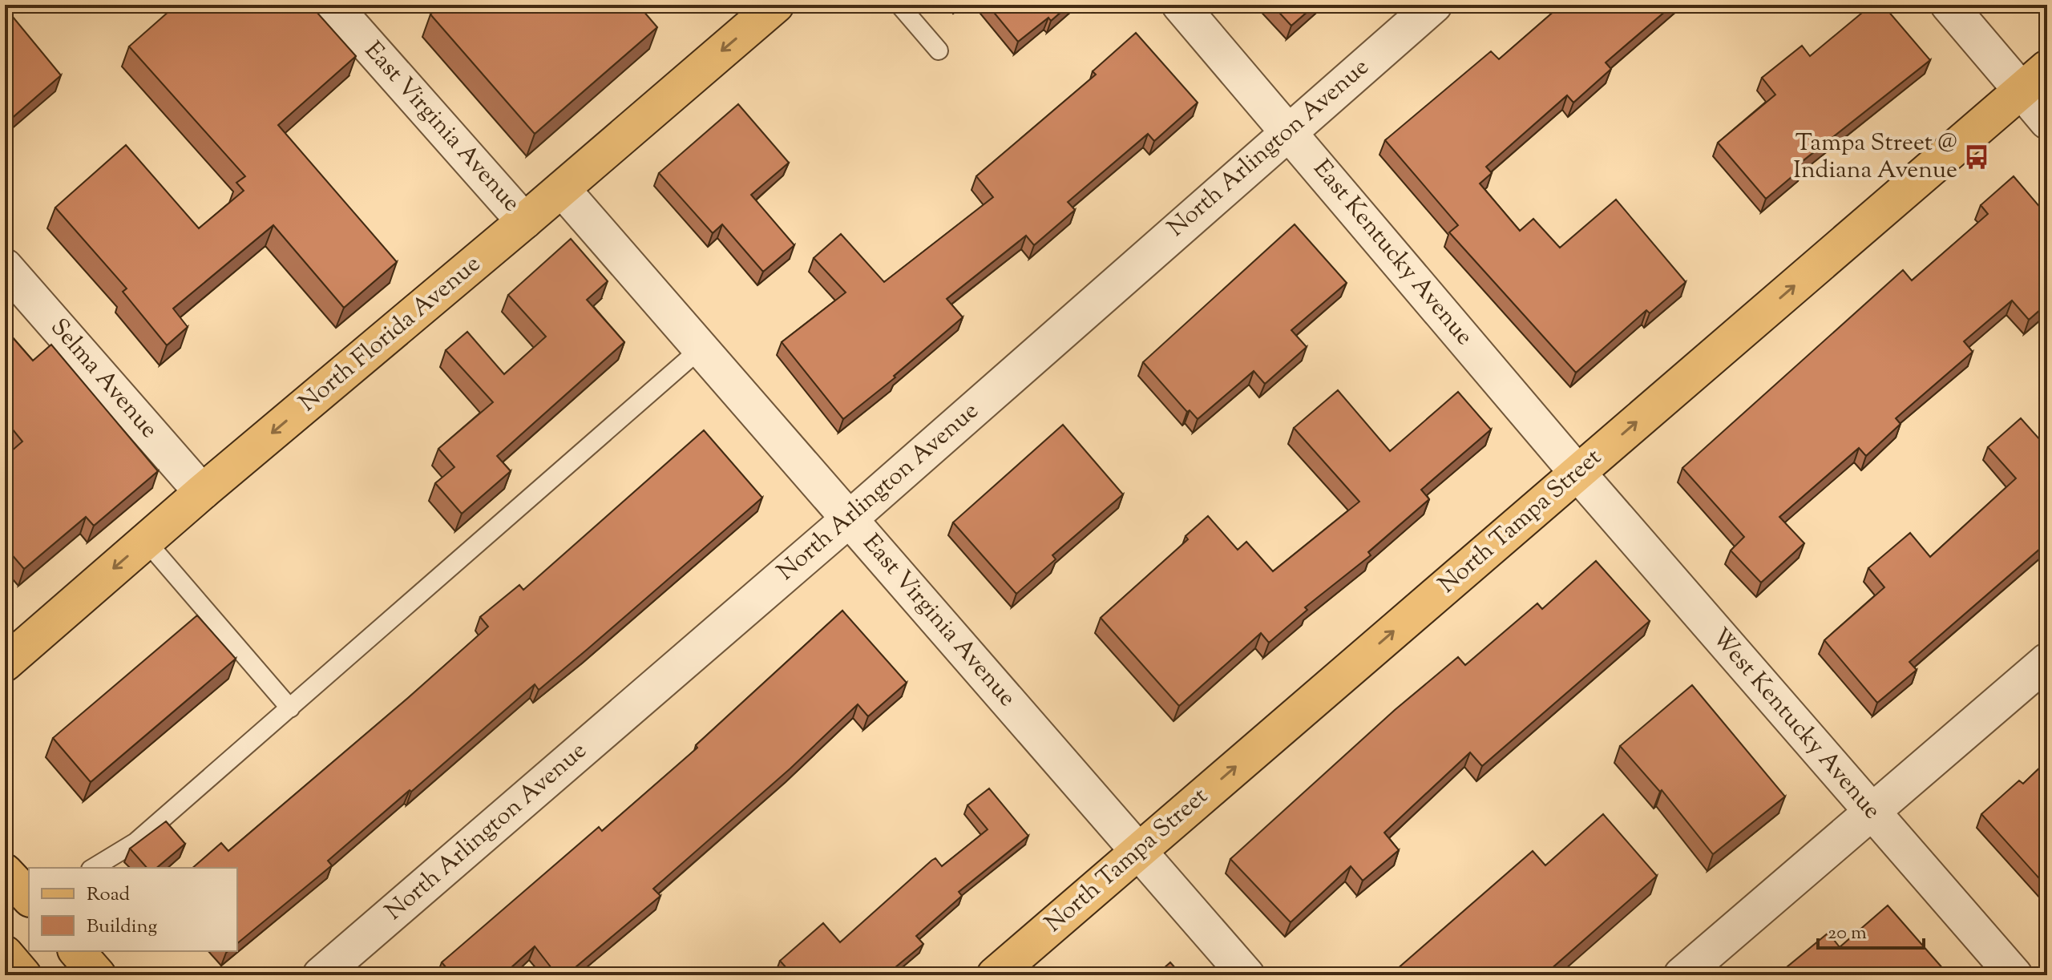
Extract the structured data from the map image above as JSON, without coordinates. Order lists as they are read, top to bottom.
{
  "streets": {
    "main road": ["North Florida Avenue", "North Tampa Street"],
    "street": [
      "East Virginia Avenue",
      "North Arlington Avenue",
      "East Kentucky Avenue",
      "Selma Avenue",
      "West Kentucky Avenue"
    ]
  },
  "crossings": [
    ["East Virginia Avenue", "North Arlington Avenue"],
    ["East Virginia Avenue", "North Florida Avenue"],
    ["East Virginia Avenue", "North Tampa Street"],
    ["North Arlington Avenue", "East Kentucky Avenue"],
    ["East Kentucky Avenue", "North Tampa Street"],
    ["East Kentucky Avenue", "West Kentucky Avenue"],
    ["North Florida Avenue", "Selma Avenue"],
    ["North Tampa Street", "West Kentucky Avenue"]
  ],
  "one_way": ["North Florida Avenue", "North Tampa Street"],
  "places": {
    "bus stop": ["Tampa Street @ Indiana Avenue"]
  },
  "legend": ["Road", "Building"],
  "scale_bar": "20 m"
}
